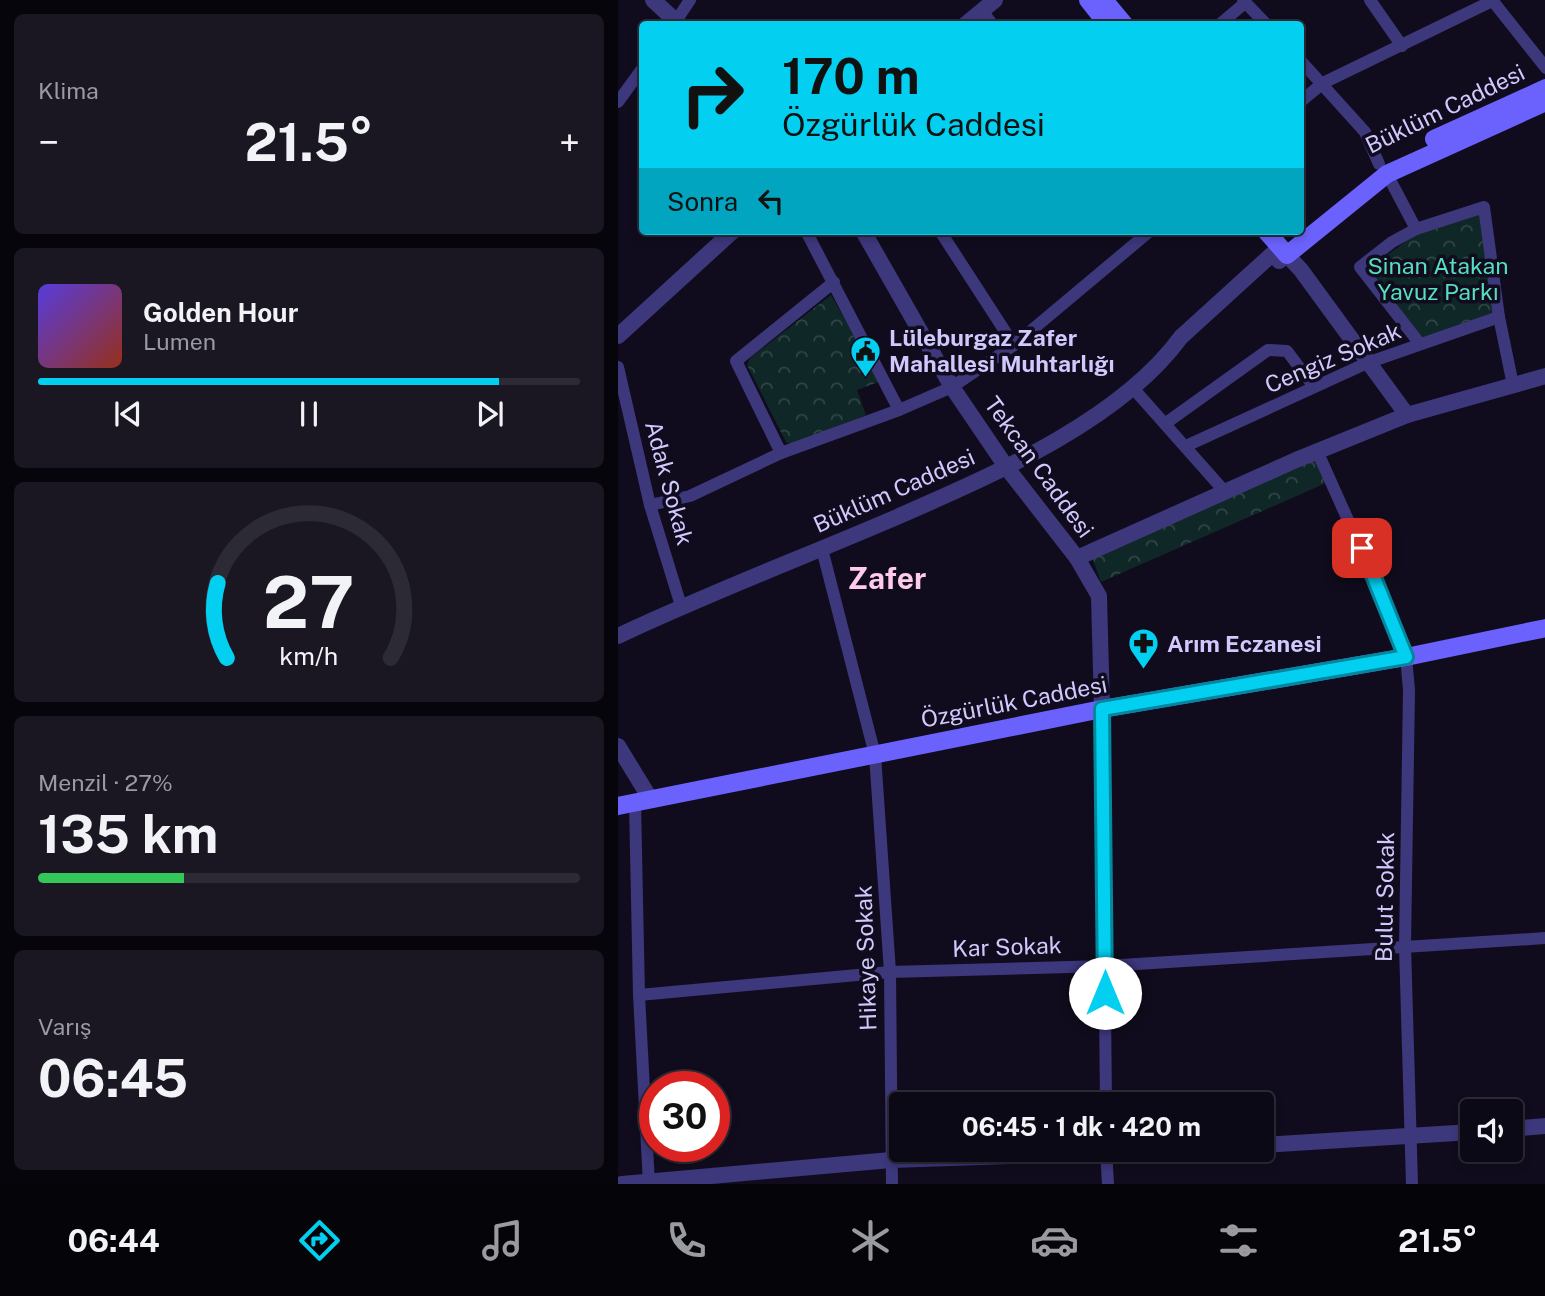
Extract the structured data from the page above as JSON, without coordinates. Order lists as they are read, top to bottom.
{
  "streets": {
    "main road": ["Büklüm Caddesi", "Özgürlük Caddesi"],
    "street": [
      "Cengiz Sokak",
      "Tekcan Caddesi",
      "Adak Sokak",
      "Bulut Sokak",
      "Kar Sokak",
      "Hikaye Sokak"
    ]
  },
  "crossings": [
    ["Büklüm Caddesi", "Tekcan Caddesi"],
    ["Büklüm Caddesi", "Adak Sokak"],
    ["Büklüm Caddesi", "Hikaye Sokak"],
    ["Tekcan Caddesi", "Özgürlük Caddesi"],
    ["Özgürlük Caddesi", "Bulut Sokak"],
    ["Özgürlük Caddesi", "Hikaye Sokak"],
    ["Bulut Sokak", "Kar Sokak"],
    ["Kar Sokak", "Hikaye Sokak"]
  ],
  "districts": ["Zafer"],
  "parks": ["Sinan Atakan Yavuz Parkı"],
  "places": {
    "public building": ["Lüleburgaz Zafer Mahallesi Muhtarlığı"],
    "pharmacy": ["Arım Eczanesi"]
  },
  "page": {
    "tile": [
      "Klima",
      ["Menzil · 27%", "135 km"],
      ["Varış", "06:45"]
    ],
    "turn": ["170 m", "Özgürlük Caddesi"],
    "heat": ["−", "21.5°", "+"],
    "then": "Sonra",
    "song": ["Golden Hour", "Lumen"],
    "limit": "30",
    "trip": "06:45 · 1 dk · 420 m",
    "tabs": ["06:44", "21.5°"],
    "gauge": ["27", "km/h"]
  }
}
